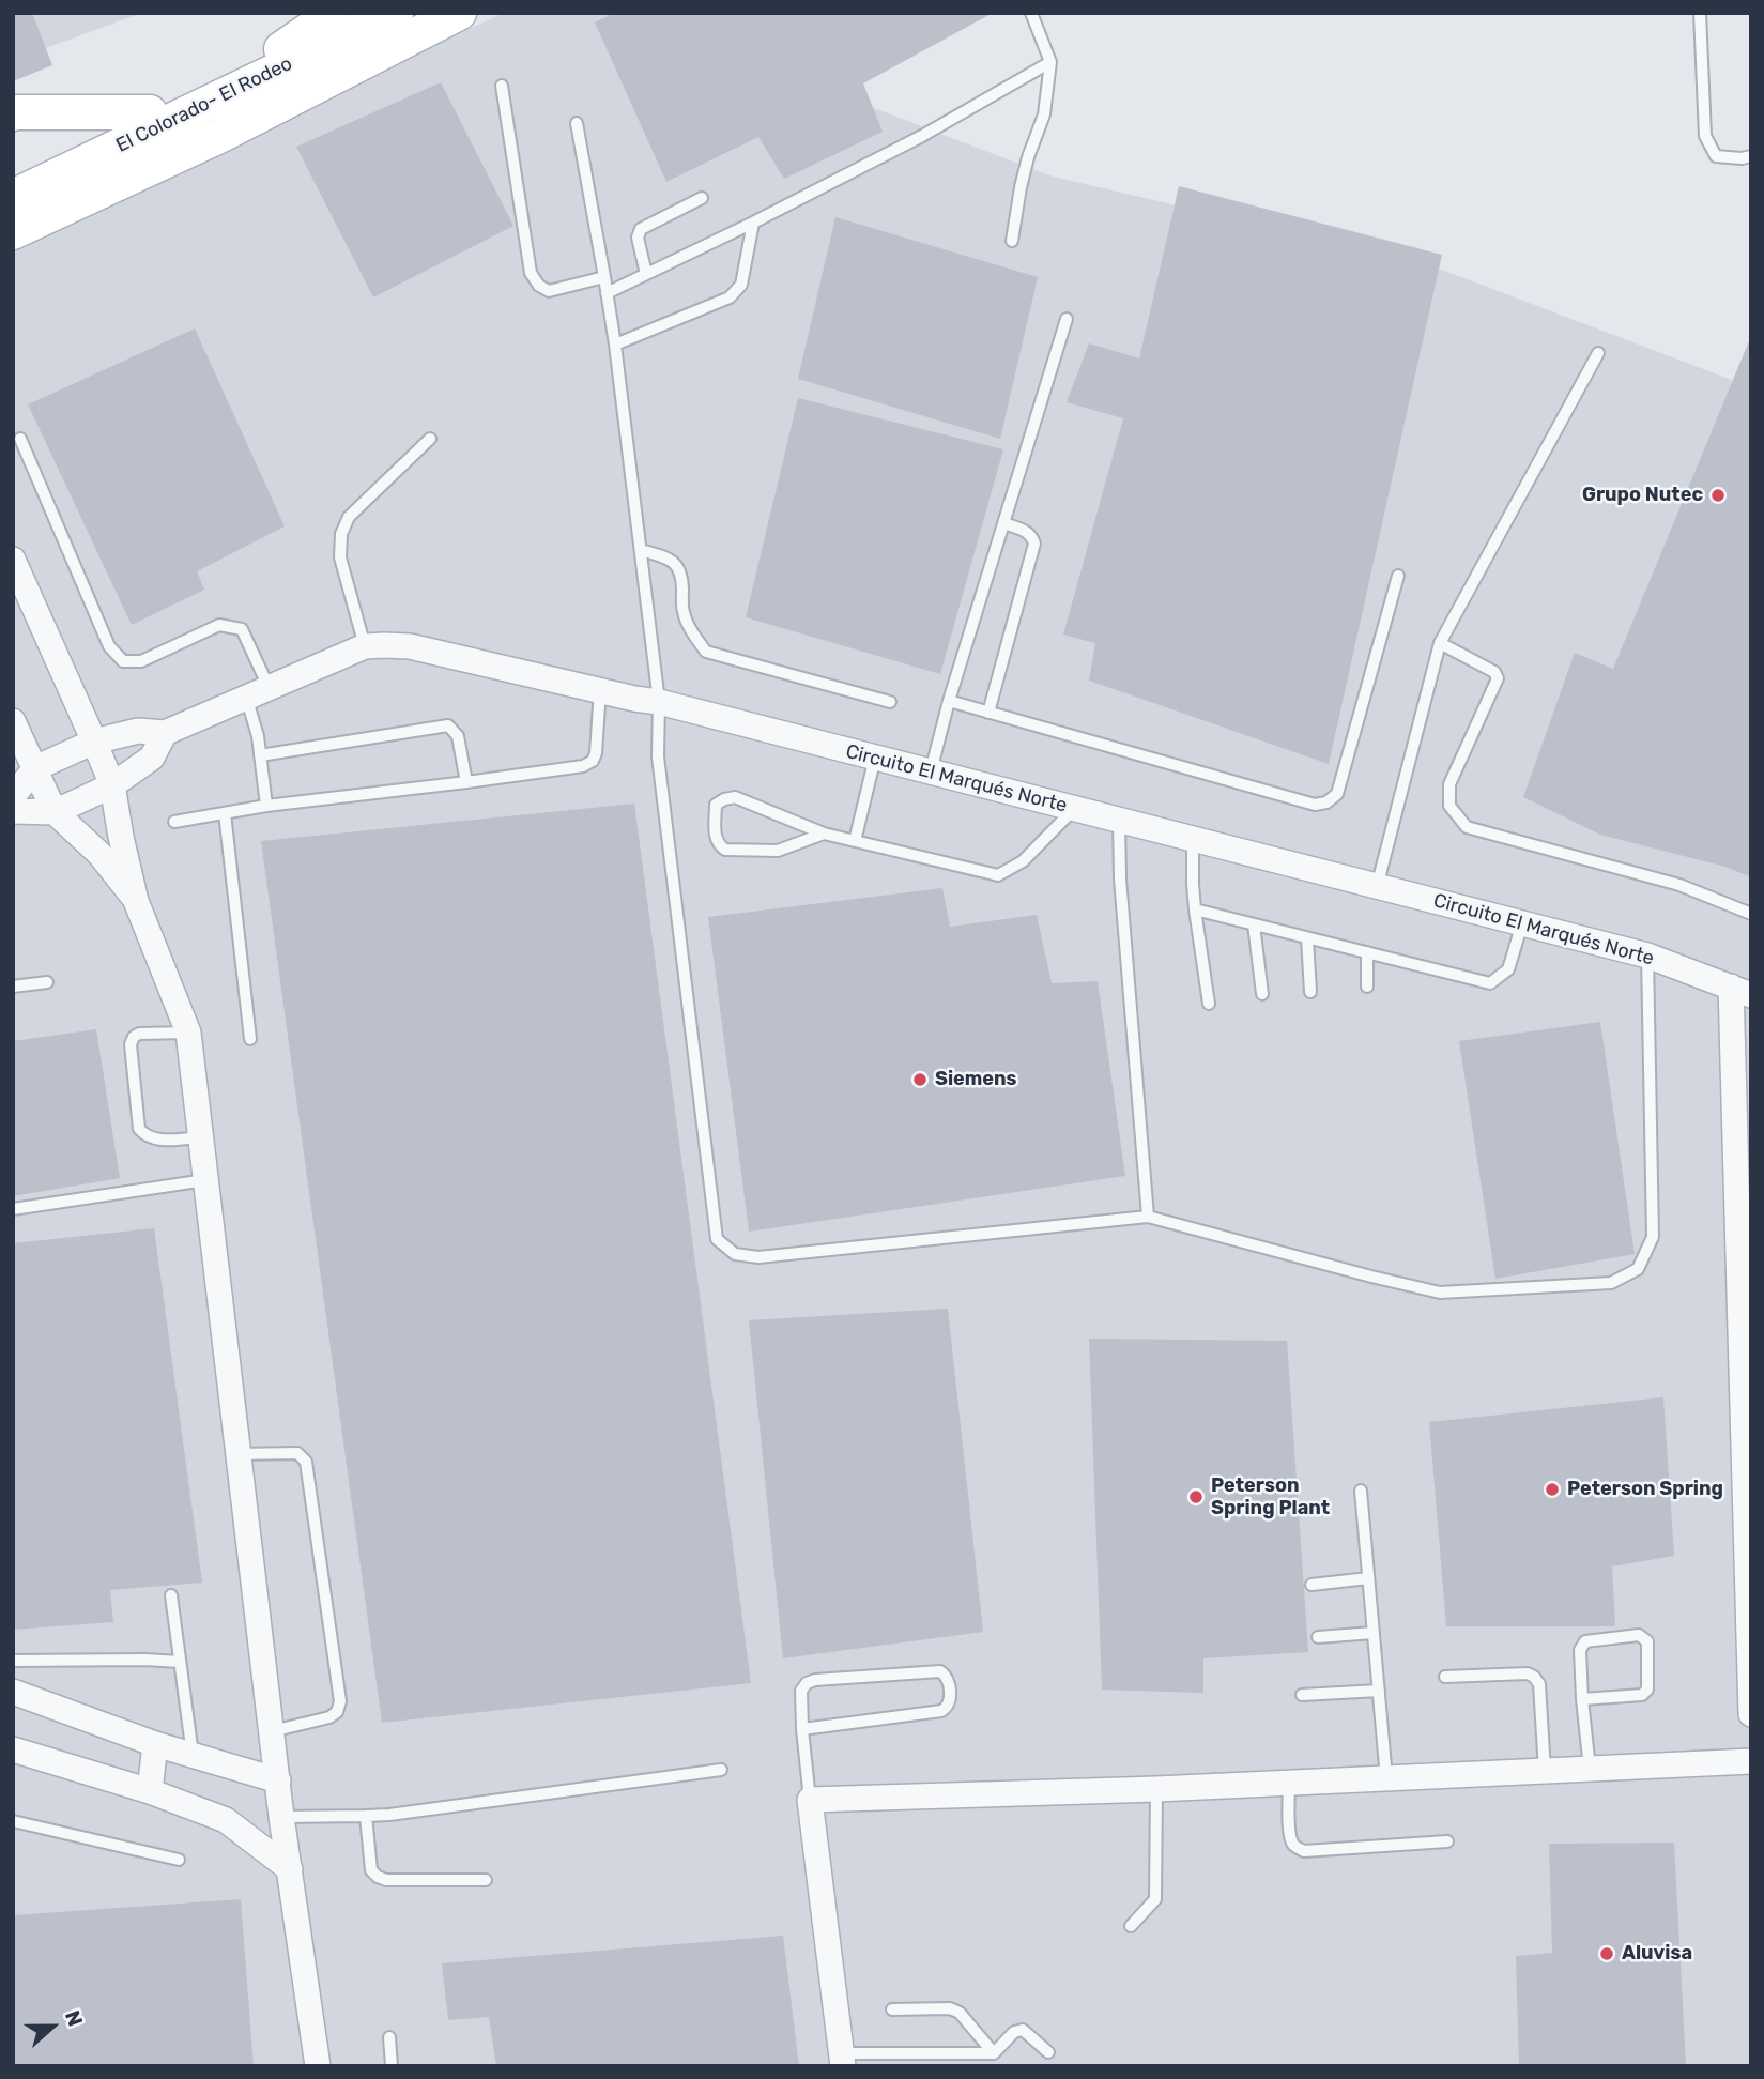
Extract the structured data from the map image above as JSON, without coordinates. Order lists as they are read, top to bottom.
{
  "streets": {
    "main road": ["El Colorado- El Rodeo"],
    "street": ["Circuito El Marqués Norte"]
  },
  "places": [
    "Grupo Nutec",
    "Siemens",
    "Peterson Spring",
    "Peterson Spring Plant",
    "Aluvisa"
  ],
  "north": "right"
}
